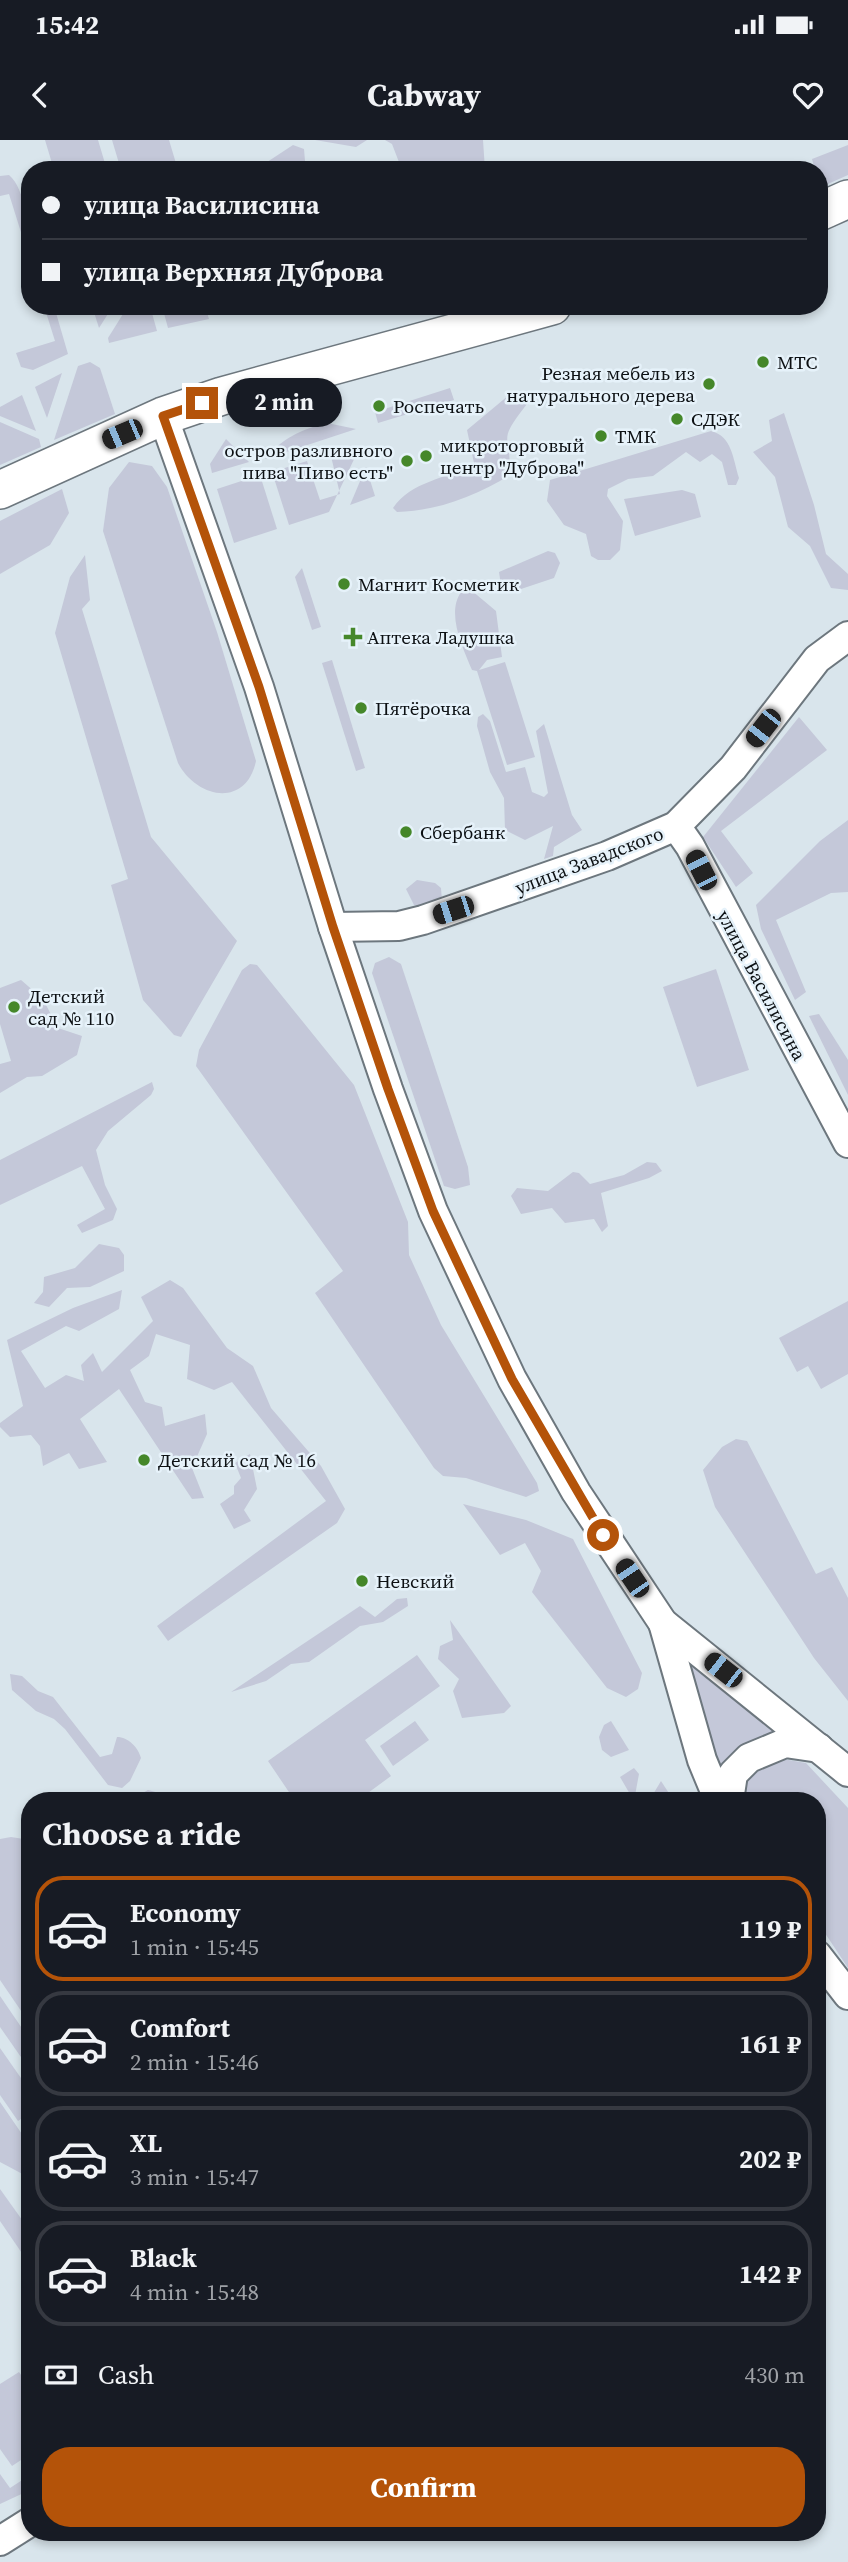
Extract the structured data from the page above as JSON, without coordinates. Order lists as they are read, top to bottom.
{
  "streets": {
    "street": ["улица Завадского", "улица Василисина"]
  },
  "crossings": [
    ["улица Завадского", "улица Василисина"]
  ],
  "places": {
    "other": [
      "МТС",
      "Резная мебель из натурального дерева",
      "Роспечать",
      "СДЭК",
      "ТМК",
      "микроторговый центр \"Дуброва\"",
      "остров разливного пива \"Пиво есть\"",
      "Магнит Косметик",
      "Пятёрочка",
      "Сбербанк",
      "Детский сад № 110",
      "Детский сад № 16",
      "Невский"
    ],
    "health": ["Аптека Ладушка"]
  },
  "page": {
    "status": "15:42",
    "header": "Cabway",
    "banner": ["улица Василисина", "улица Верхняя Дуброва"],
    "bubble": "2 min",
    "heading": "Choose a ride",
    "list": [
      {
        "name": "Economy",
        "note": "1 min · 15:45",
        "value": "119 ₽"
      },
      {
        "name": "Comfort",
        "note": "2 min · 15:46",
        "value": "161 ₽"
      },
      {
        "name": "XL",
        "note": "3 min · 15:47",
        "value": "202 ₽"
      },
      {
        "name": "Black",
        "note": "4 min · 15:48",
        "value": "142 ₽"
      }
    ],
    "pay": ["Cash", "430 m"],
    "buttons": "Confirm"
  }
}
